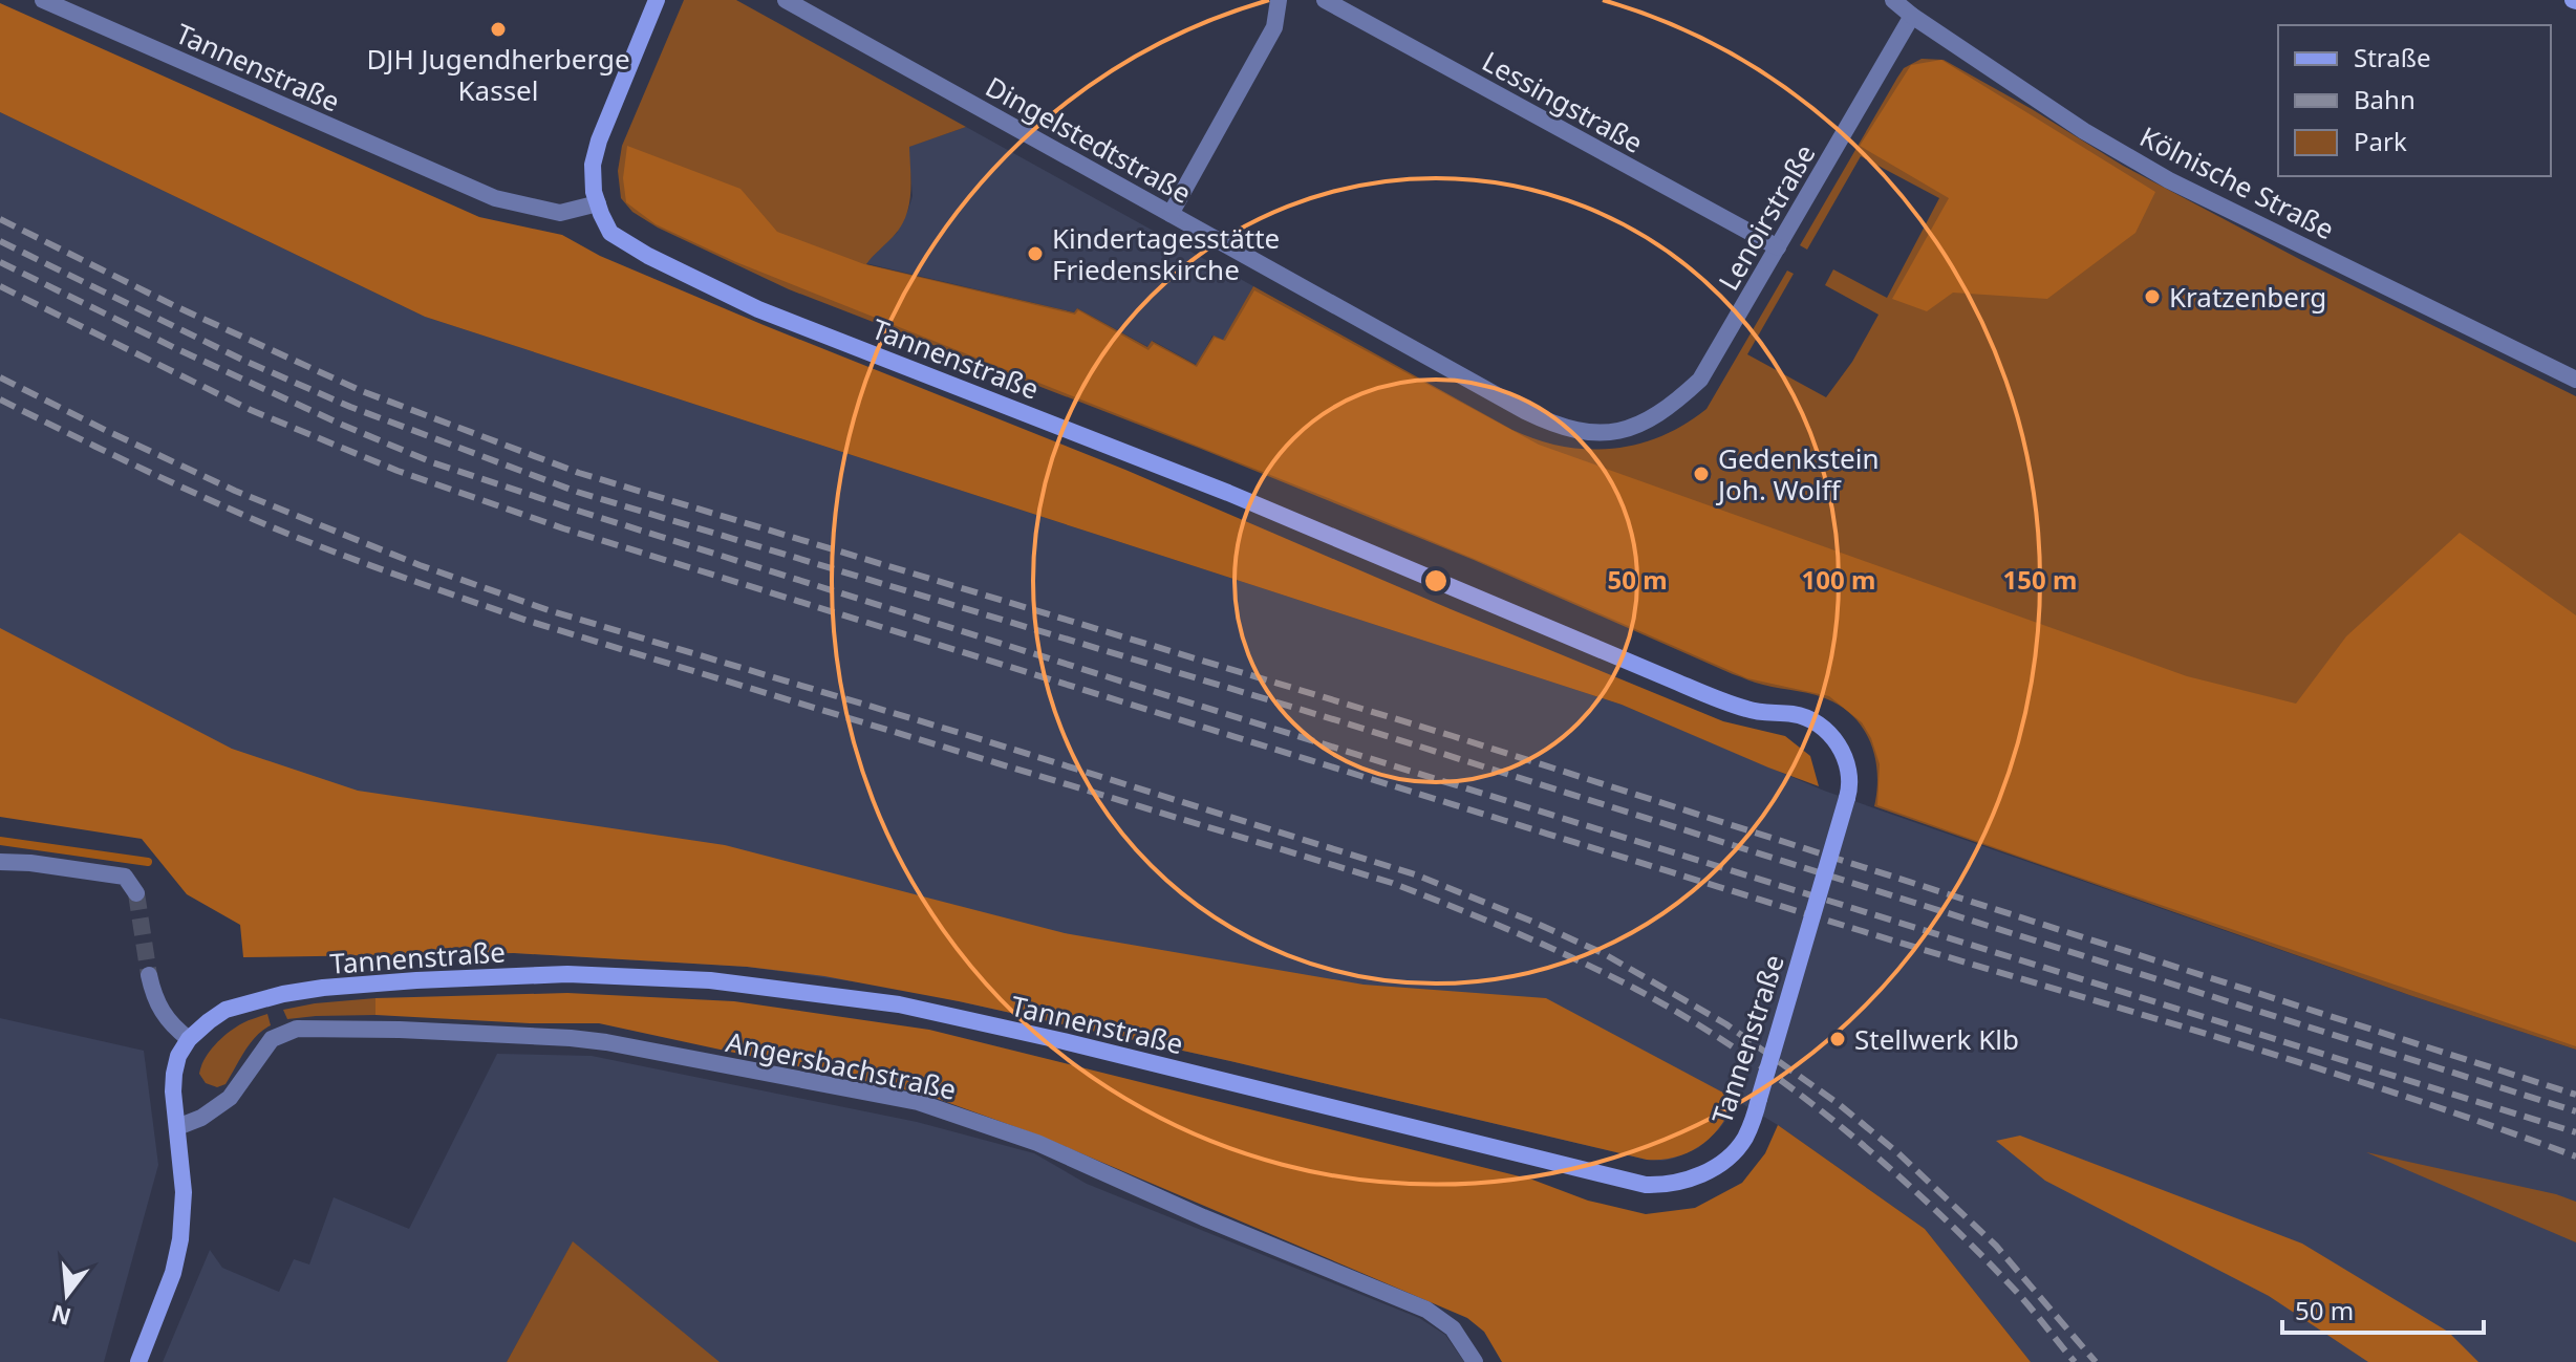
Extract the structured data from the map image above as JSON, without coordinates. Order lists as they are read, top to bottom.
{
  "streets": {
    "street": [
      "Tannenstraße",
      "Lessingstraße",
      "Dingelstedtstraße",
      "Kölnische Straße",
      "Lenoirstraße",
      "Angersbachstraße"
    ]
  },
  "crossings": [
    ["Lessingstraße", "Lenoirstraße"],
    ["Dingelstedtstraße", "Lenoirstraße"],
    ["Kölnische Straße", "Lenoirstraße"]
  ],
  "places": [
    "DJH Jugendherberge Kassel",
    "Kindertagesstätte Friedenskirche",
    "Kratzenberg",
    "Gedenkstein Joh. Wolff",
    "Stellwerk Klb"
  ],
  "legend": ["Straße", "Bahn", "Park"],
  "scale_bar": "50 m",
  "north": "bottom",
  "rings": ["50 m", "100 m", "150 m"]
}
